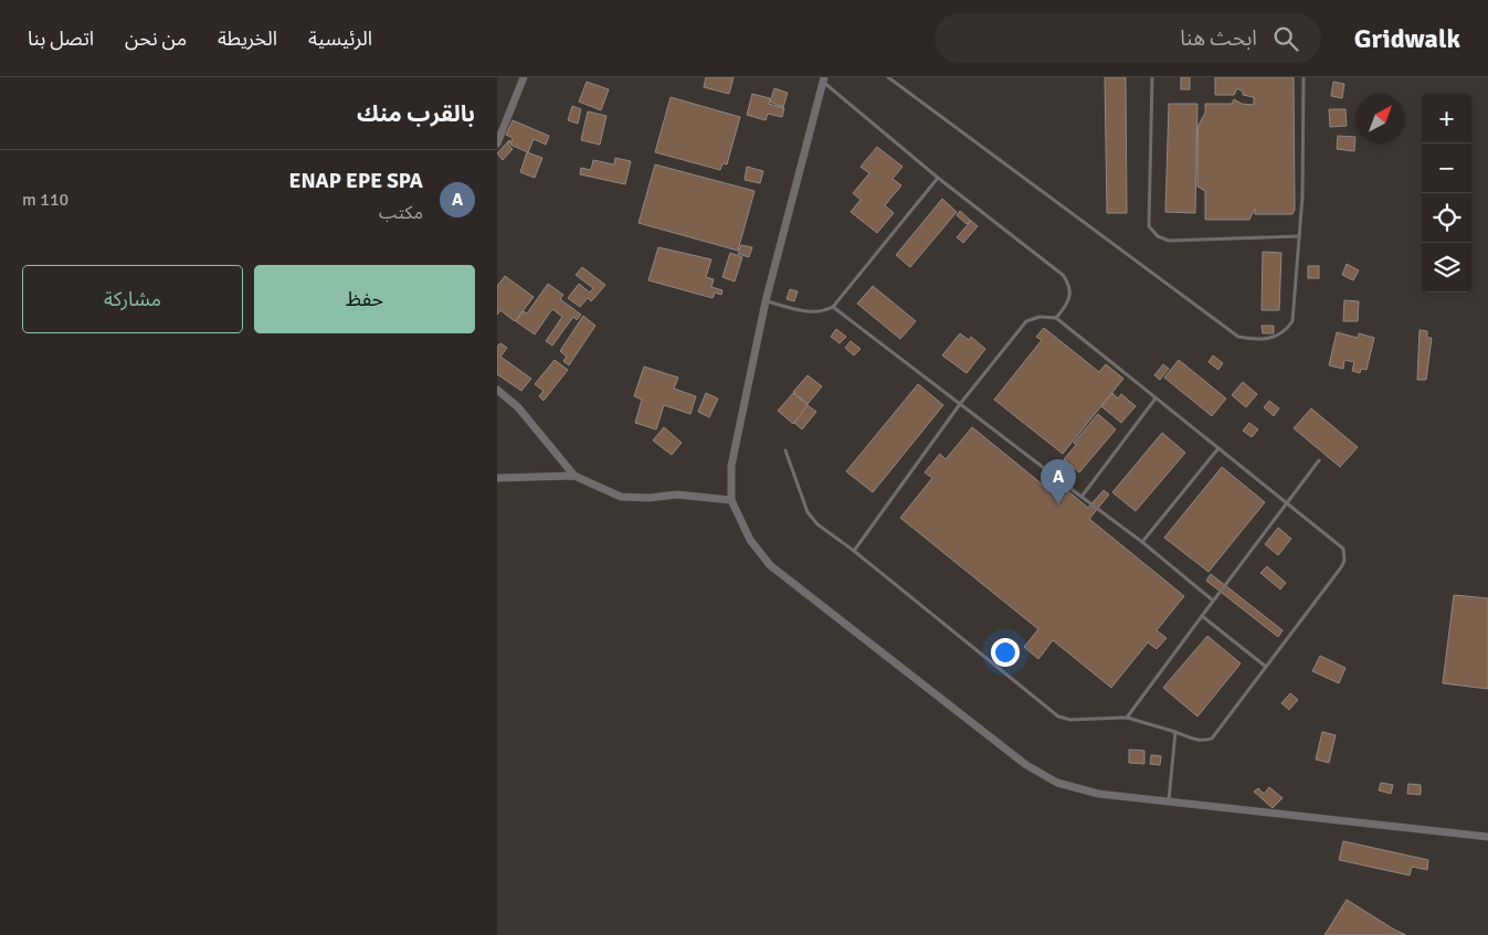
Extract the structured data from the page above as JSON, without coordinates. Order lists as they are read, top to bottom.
{
  "north": "top right",
  "page": {
    "header": "Gridwalk",
    "search": "ابحث هنا",
    "nav": [
      "الرئيسية",
      "الخريطة",
      "من نحن",
      "اتصل بنا"
    ],
    "heading": "بالقرب منك",
    "map_buttons": ["+", "−"],
    "list": [
      {
        "mark": "A",
        "name": "ENAP EPE SPA",
        "note": "مكتب",
        "value": "110 m"
      }
    ],
    "buttons": ["حفظ", "مشاركة"],
    "pins": "A"
  }
}
